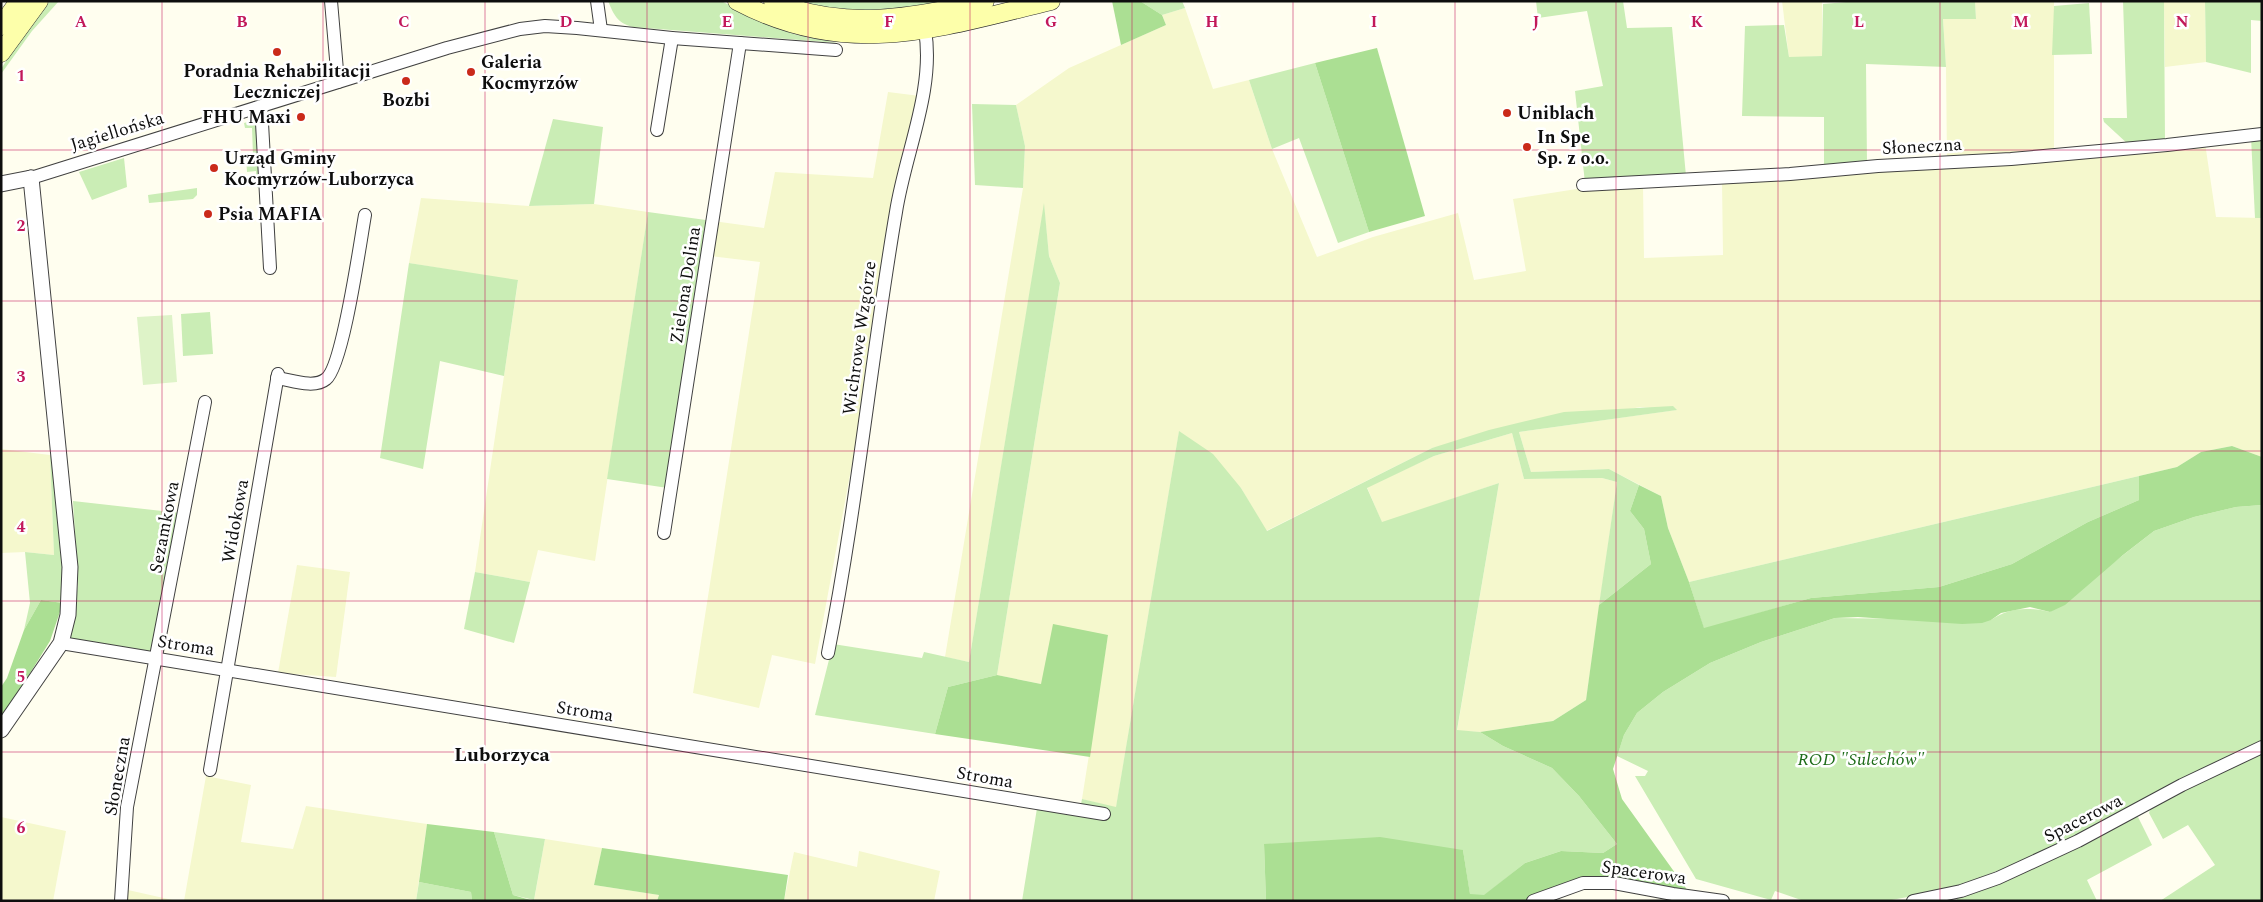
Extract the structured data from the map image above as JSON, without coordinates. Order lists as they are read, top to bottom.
{
  "streets": {
    "street": [
      "Jagiellońska",
      "Słoneczna",
      "Zielona Dolina",
      "Wichrowe Wzgórze",
      "Widokowa",
      "Sezamkowa",
      "Stroma",
      "Spacerowa"
    ]
  },
  "crossings": [
    ["Jagiellońska", "Zielona Dolina"],
    ["Słoneczna", "Sezamkowa"],
    ["Słoneczna", "Stroma"],
    ["Widokowa", "Stroma"],
    ["Sezamkowa", "Stroma"]
  ],
  "districts": ["Luborzyca"],
  "parks": ["ROD \"Sulechów\""],
  "places": [
    "Poradnia Rehabilitacji Leczniczej",
    "Galeria Kocmyrzów",
    "Bozbi",
    "Uniblach",
    "FHU Maxi",
    "In Spe Sp. z o.o.",
    "Urząd Gminy Kocmyrzów-Luborzyca",
    "Psia MAFIA"
  ],
  "grid": {
    "columns": [
      "A",
      "B",
      "C",
      "D",
      "E",
      "F",
      "G",
      "H",
      "I",
      "J",
      "K",
      "L",
      "M",
      "N"
    ],
    "rows": [
      "1",
      "2",
      "3",
      "4",
      "5",
      "6"
    ]
  }
}
